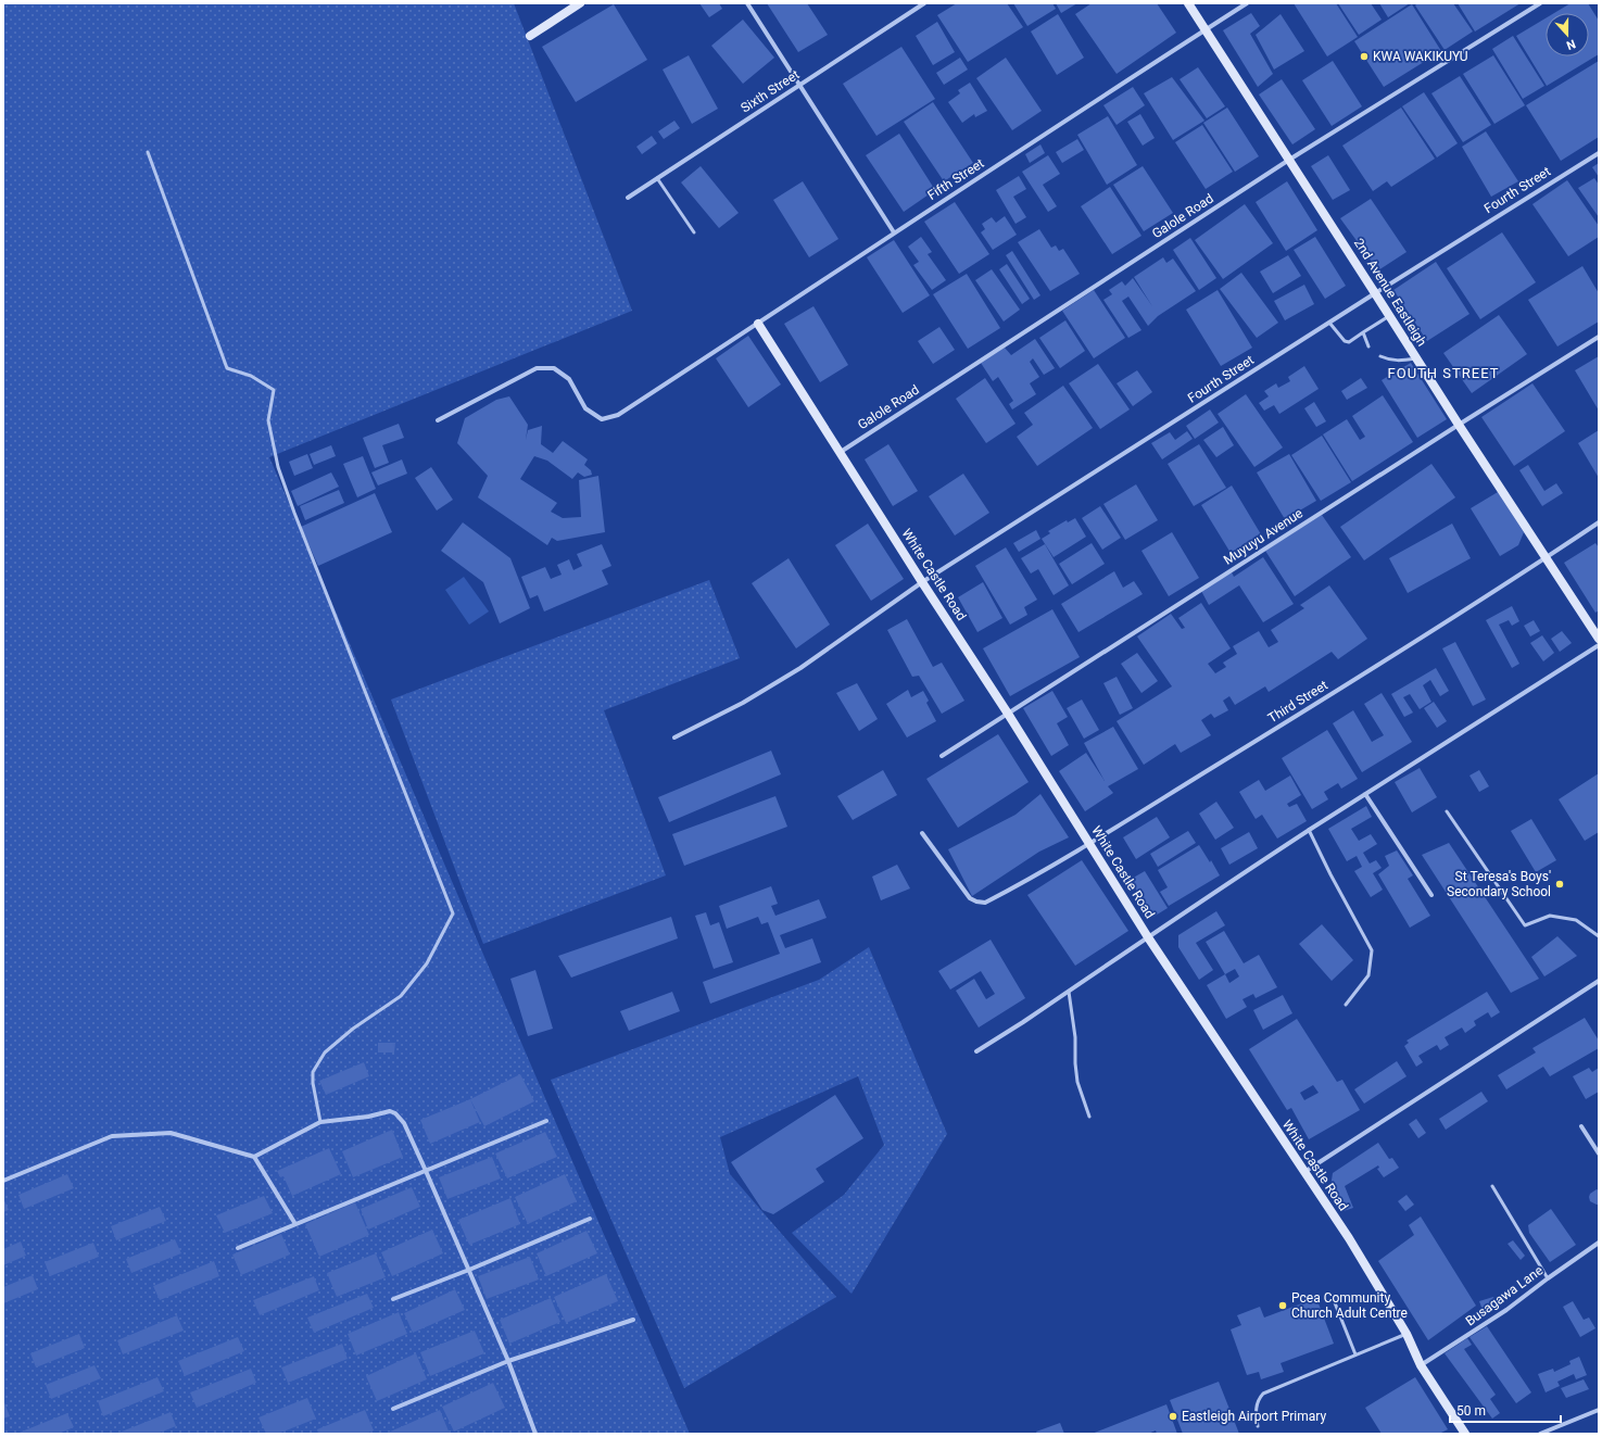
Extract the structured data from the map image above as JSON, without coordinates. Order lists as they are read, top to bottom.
{
  "streets": {
    "street": [
      "Sixth Street",
      "Fifth Street",
      "Fourth Street",
      "Galole Road",
      "2nd Avenue Eastleigh",
      "Muyuyu Avenue",
      "White Castle Road",
      "Third Street",
      "Busagawa Lane"
    ]
  },
  "crossings": [
    ["Fifth Street", "2nd Avenue Eastleigh"],
    ["Fifth Street", "White Castle Road"],
    ["Fourth Street", "2nd Avenue Eastleigh"],
    ["Fourth Street", "White Castle Road"],
    ["Galole Road", "2nd Avenue Eastleigh"],
    ["Galole Road", "White Castle Road"],
    ["2nd Avenue Eastleigh", "Muyuyu Avenue"],
    ["2nd Avenue Eastleigh", "Third Street"],
    ["Muyuyu Avenue", "White Castle Road"],
    ["White Castle Road", "Third Street"],
    ["White Castle Road", "Busagawa Lane"]
  ],
  "districts": ["FOUTH STREET"],
  "places": [
    "KWA WAKIKUYU",
    "St Teresa's Boys' Secondary School",
    "Pcea Community Church Adult Centre",
    "Eastleigh Airport Primary"
  ],
  "scale_bar": "50 m",
  "north": "bottom"
}
